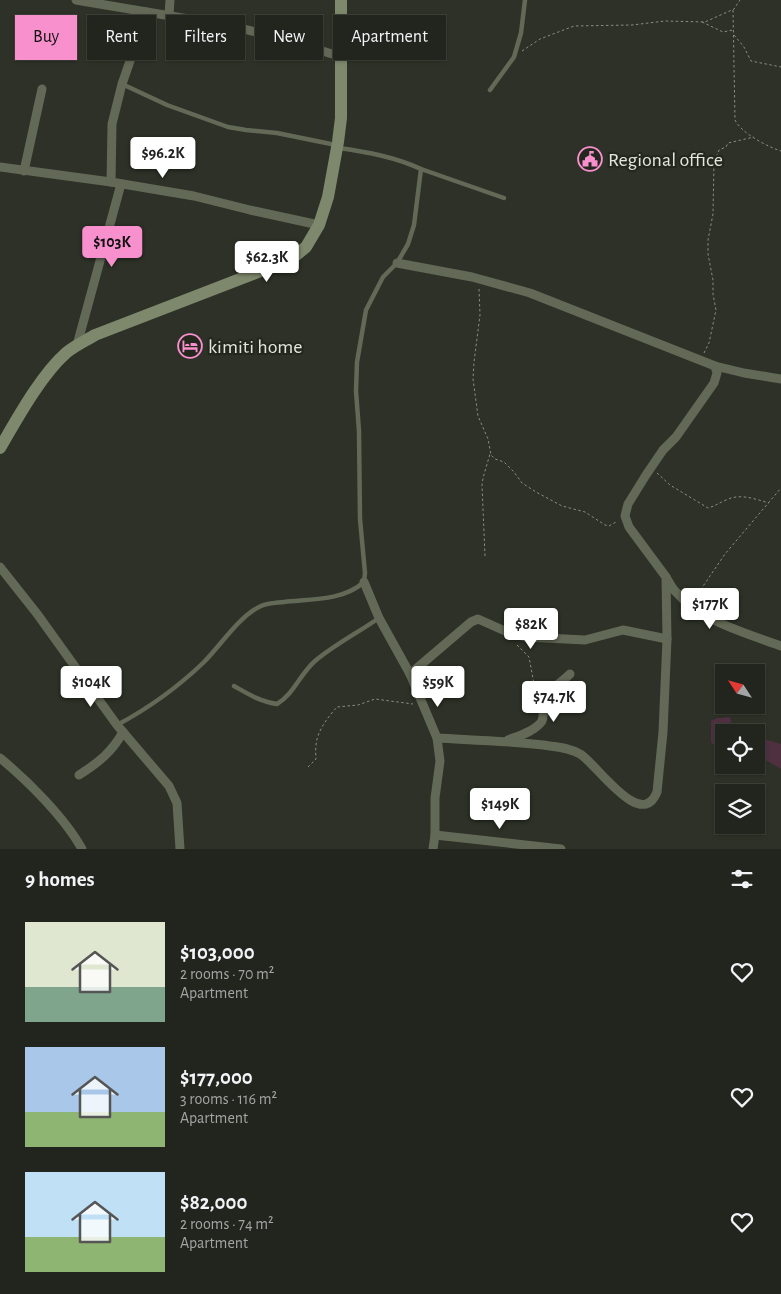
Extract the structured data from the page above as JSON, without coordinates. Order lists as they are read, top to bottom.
{
  "places": {
    "public building": ["Regional office"],
    "hotel": ["kimiti home"]
  },
  "north": "top left",
  "page": {
    "chip": [
      "Buy",
      "Rent",
      "Filters",
      "New",
      "Apartment"
    ],
    "price": [
      "$96.2K",
      "$103K",
      "$62.3K",
      "$177K",
      "$82K",
      "$104K",
      "$59K",
      "$74.7K",
      "$149K"
    ],
    "heading": "9 homes",
    "list": [
      {
        "name": "$103,000",
        "note": "2 rooms · 70 m² · Apartment"
      },
      {
        "name": "$177,000",
        "note": "3 rooms · 116 m² · Apartment"
      },
      {
        "name": "$82,000",
        "note": "2 rooms · 74 m² · Apartment"
      }
    ]
  }
}
